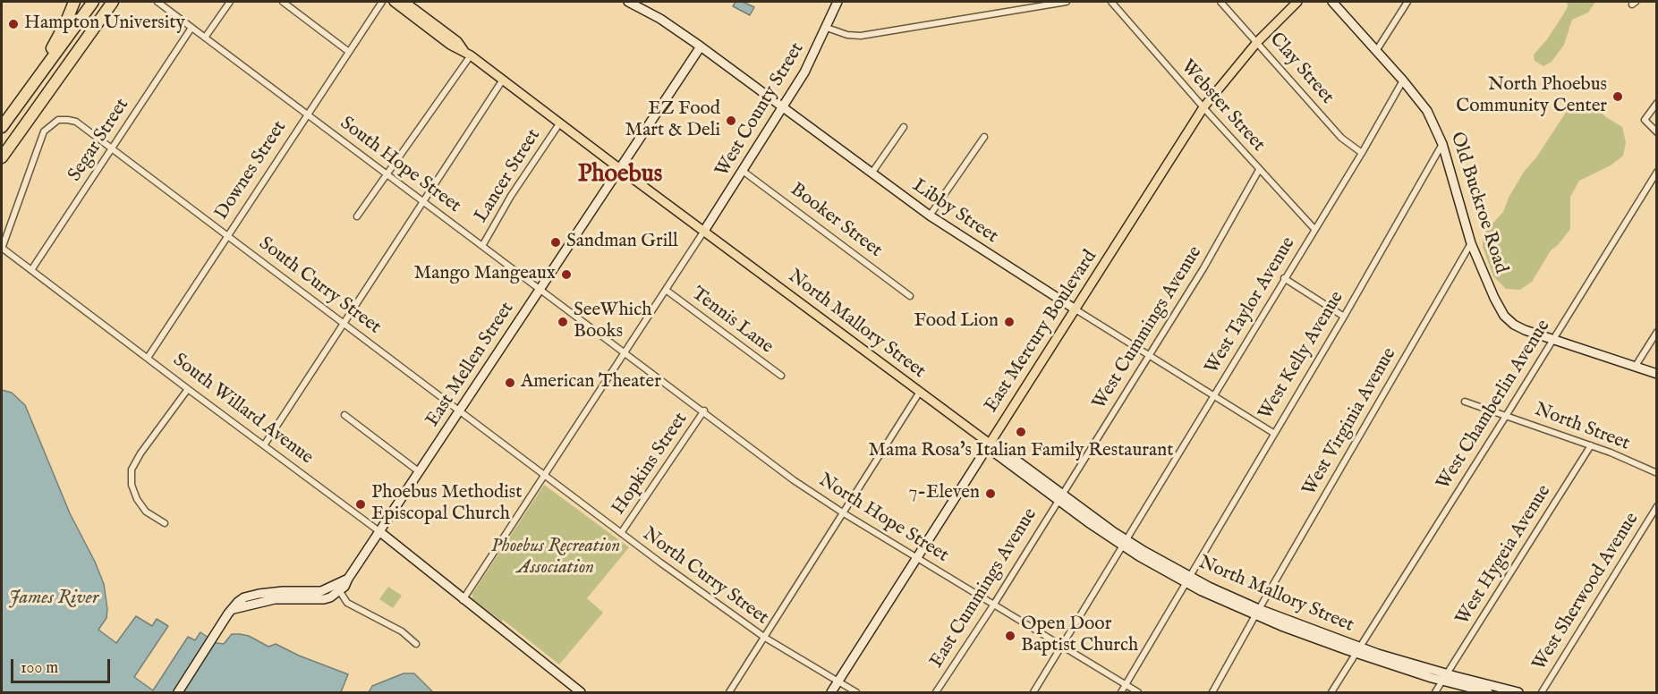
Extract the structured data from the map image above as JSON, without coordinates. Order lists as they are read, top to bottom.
{
  "streets": {
    "main road": [
      "West County Street",
      "Old Buckroe Road",
      "Libby Street",
      "North Mallory Street",
      "East Mercury Boulevard",
      "East Mellen Street",
      "South Willard Avenue"
    ],
    "street": [
      "Clay Street",
      "Webster Street",
      "Segar Street",
      "South Hope Street",
      "Downes Street",
      "Lancer Street",
      "Booker Street",
      "South Curry Street",
      "West Taylor Avenue",
      "Tennis Lane",
      "West Cummings Avenue",
      "West Kelly Avenue",
      "West Chamberlin Avenue",
      "West Virginia Avenue",
      "North Street",
      "Hopkins Street",
      "North Hope Street",
      "West Hygeia Avenue",
      "North Curry Street",
      "East Cummings Avenue",
      "West Sherwood Avenue"
    ]
  },
  "crossings": [
    ["Clay Street", "West Taylor Avenue"],
    ["Clay Street", "East Mercury Boulevard"],
    ["Webster Street", "West Taylor Avenue"],
    ["Webster Street", "West Cummings Avenue"],
    ["Webster Street", "East Mercury Boulevard"],
    ["West County Street", "Libby Street"],
    ["West County Street", "Booker Street"],
    ["West County Street", "North Mallory Street"],
    ["Segar Street", "South Hope Street"],
    ["Segar Street", "South Curry Street"],
    ["Segar Street", "South Willard Avenue"],
    ["South Hope Street", "Downes Street"],
    ["South Hope Street", "Lancer Street"],
    ["South Hope Street", "East Mellen Street"],
    ["South Hope Street", "North Hope Street"],
    ["Downes Street", "South Curry Street"],
    ["Downes Street", "South Willard Avenue"],
    ["Lancer Street", "North Mallory Street"],
    ["Old Buckroe Road", "West Taylor Avenue"],
    ["Old Buckroe Road", "West Kelly Avenue"],
    ["Old Buckroe Road", "West Chamberlin Avenue"],
    ["Old Buckroe Road", "West Virginia Avenue"],
    ["Libby Street", "West Taylor Avenue"],
    ["Libby Street", "West Cummings Avenue"],
    ["Libby Street", "East Mercury Boulevard"],
    ["Libby Street", "West Kelly Avenue"],
    ["Libby Street", "East Mellen Street"],
    ["South Curry Street", "East Mellen Street"],
    ["South Curry Street", "South Willard Avenue"],
    ["South Curry Street", "North Curry Street"],
    ["West Taylor Avenue", "North Mallory Street"],
    ["West Taylor Avenue", "North Hope Street"],
    ["North Mallory Street", "West Cummings Avenue"],
    ["North Mallory Street", "East Mercury Boulevard"],
    ["North Mallory Street", "West Kelly Avenue"],
    ["North Mallory Street", "East Mellen Street"],
    ["North Mallory Street", "West Chamberlin Avenue"],
    ["North Mallory Street", "West Virginia Avenue"],
    ["North Mallory Street", "West Hygeia Avenue"],
    ["North Mallory Street", "East Cummings Avenue"],
    ["West Cummings Avenue", "East Cummings Avenue"],
    ["East Mercury Boulevard", "North Hope Street"],
    ["East Mercury Boulevard", "North Curry Street"],
    ["West Kelly Avenue", "North Hope Street"],
    ["East Mellen Street", "South Willard Avenue"],
    ["West Chamberlin Avenue", "North Street"],
    ["North Street", "West Hygeia Avenue"],
    ["Hopkins Street", "North Hope Street"],
    ["Hopkins Street", "North Curry Street"],
    ["North Hope Street", "East Cummings Avenue"]
  ],
  "districts": ["Phoebus"],
  "water": ["James River"],
  "parks": ["Phoebus Recreation Association"],
  "places": [
    "Hampton University",
    "North Phoebus Community Center",
    "EZ Food Mart & Deli",
    "Sandman Grill",
    "Mango Mangeaux",
    "SeeWhich Books",
    "Food Lion",
    "American Theater",
    "Mama Rosa's Italian Family Restaurant",
    "7-Eleven",
    "Phoebus Methodist Episcopal Church",
    "Open Door Baptist Church"
  ],
  "scale_bar": "100 m"
}
